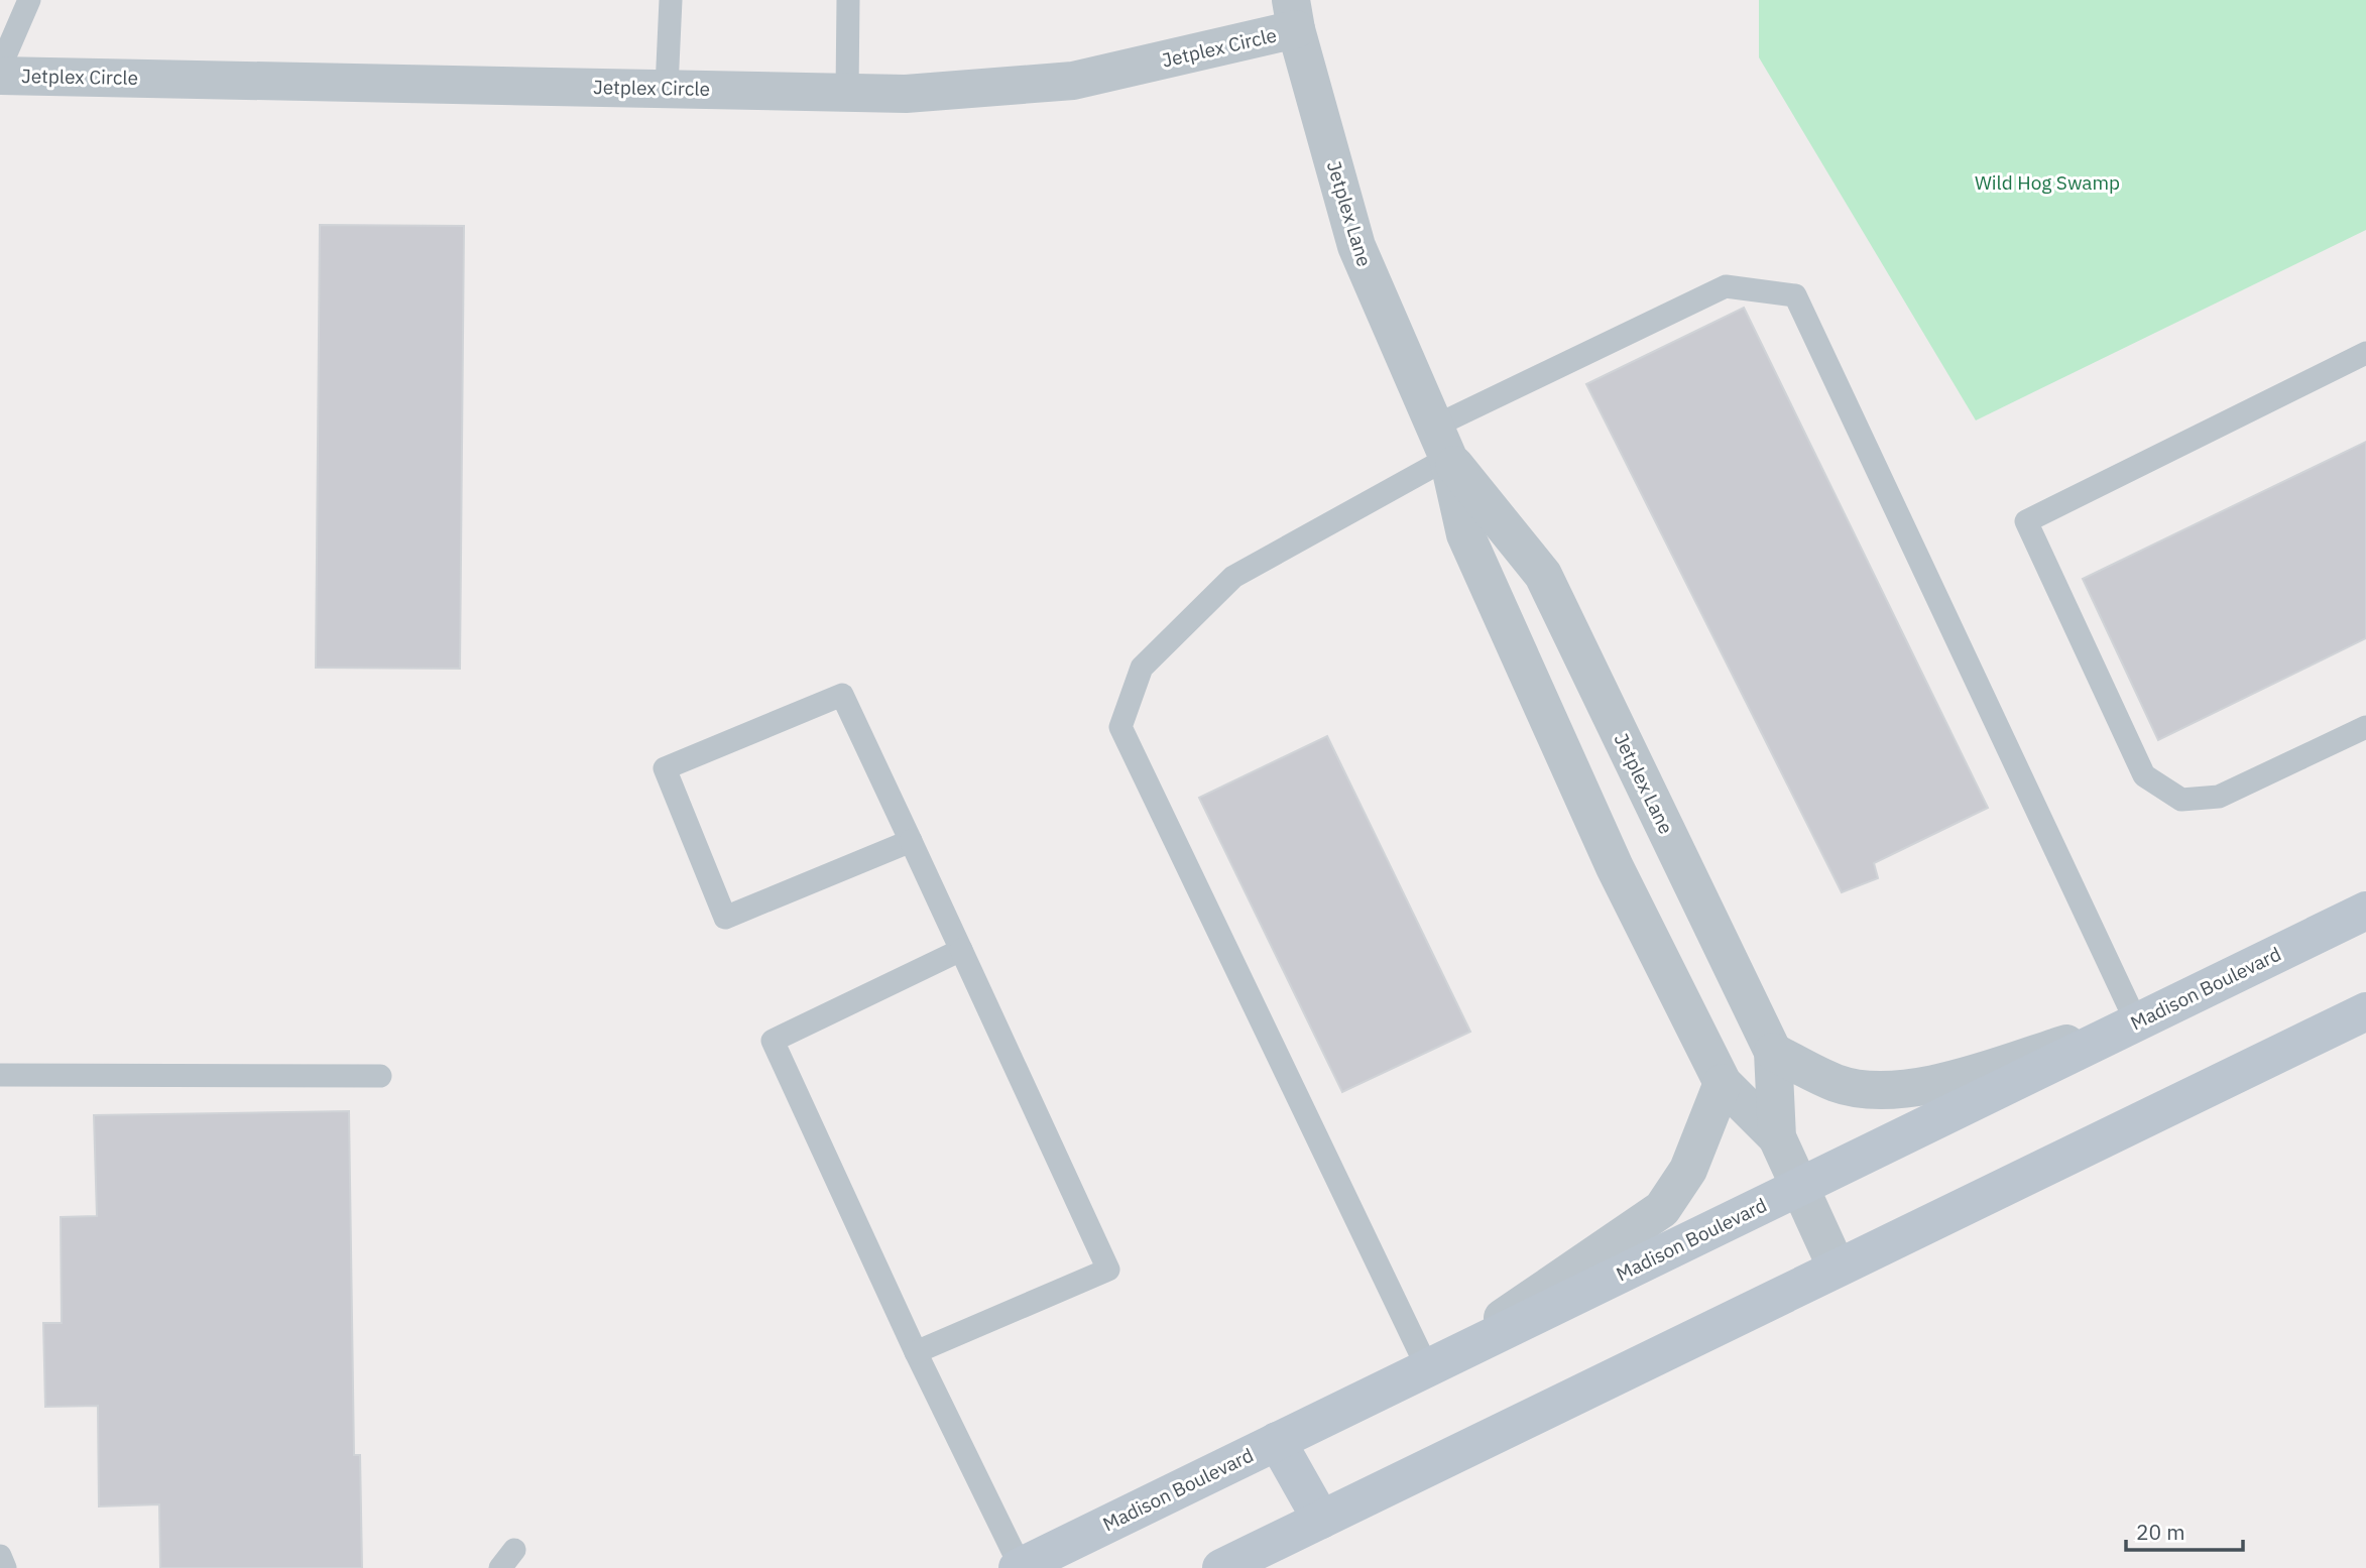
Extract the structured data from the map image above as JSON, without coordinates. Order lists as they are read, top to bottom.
{
  "streets": {
    "main road": ["Madison Boulevard"],
    "street": ["Jetplex Circle", "Jetplex Lane"]
  },
  "crossings": [
    ["Jetplex Circle", "Jetplex Lane"],
    ["Jetplex Lane", "Madison Boulevard"]
  ],
  "parks": ["Wild Hog Swamp"],
  "scale_bar": "20 m"
}
